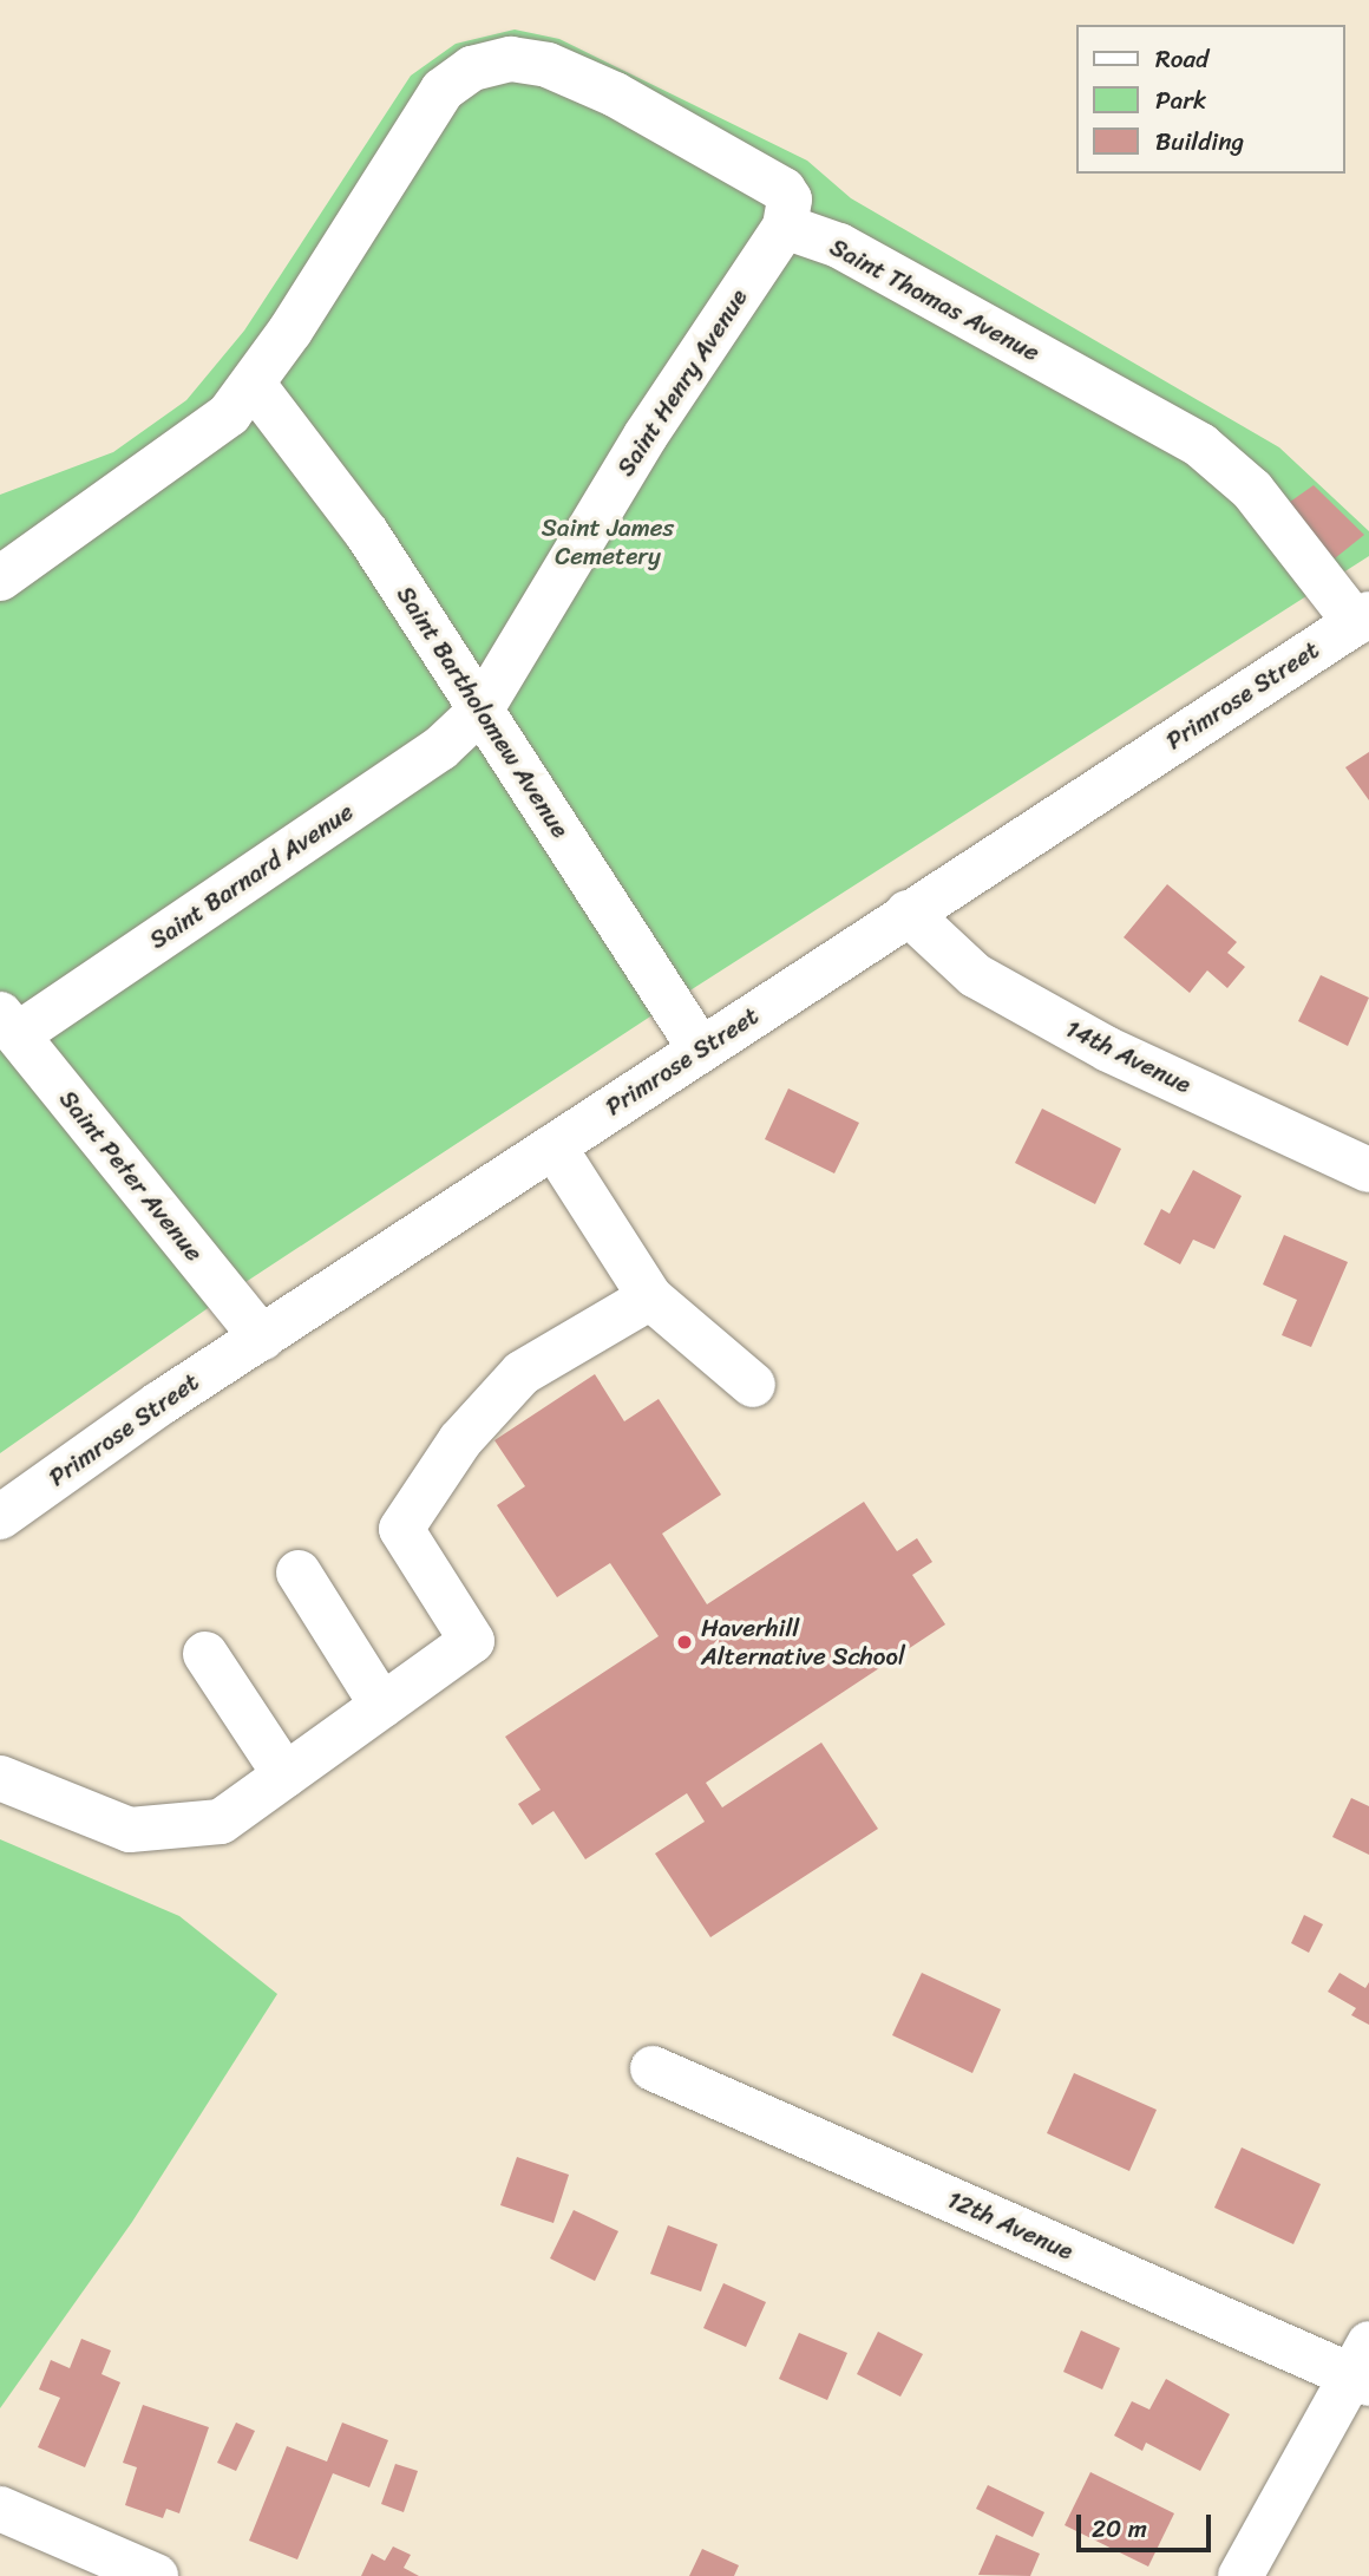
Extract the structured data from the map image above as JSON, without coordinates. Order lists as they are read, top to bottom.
{
  "streets": {
    "street": [
      "Saint Thomas Avenue",
      "Saint Henry Avenue",
      "Primrose Street",
      "Saint Bartholomew Avenue",
      "Saint Barnard Avenue",
      "14th Avenue",
      "Saint Peter Avenue",
      "12th Avenue"
    ]
  },
  "crossings": [
    ["Saint Thomas Avenue", "Saint Henry Avenue"],
    ["Saint Thomas Avenue", "Primrose Street"],
    ["Saint Henry Avenue", "Saint Bartholomew Avenue"],
    ["Saint Henry Avenue", "Saint Barnard Avenue"],
    ["Primrose Street", "Saint Bartholomew Avenue"],
    ["Primrose Street", "14th Avenue"],
    ["Primrose Street", "Saint Peter Avenue"],
    ["Saint Bartholomew Avenue", "Saint Barnard Avenue"],
    ["Saint Barnard Avenue", "Saint Peter Avenue"]
  ],
  "parks": ["Saint James Cemetery"],
  "places": ["Haverhill Alternative School"],
  "legend": ["Road", "Park", "Building"],
  "scale_bar": "20 m"
}
